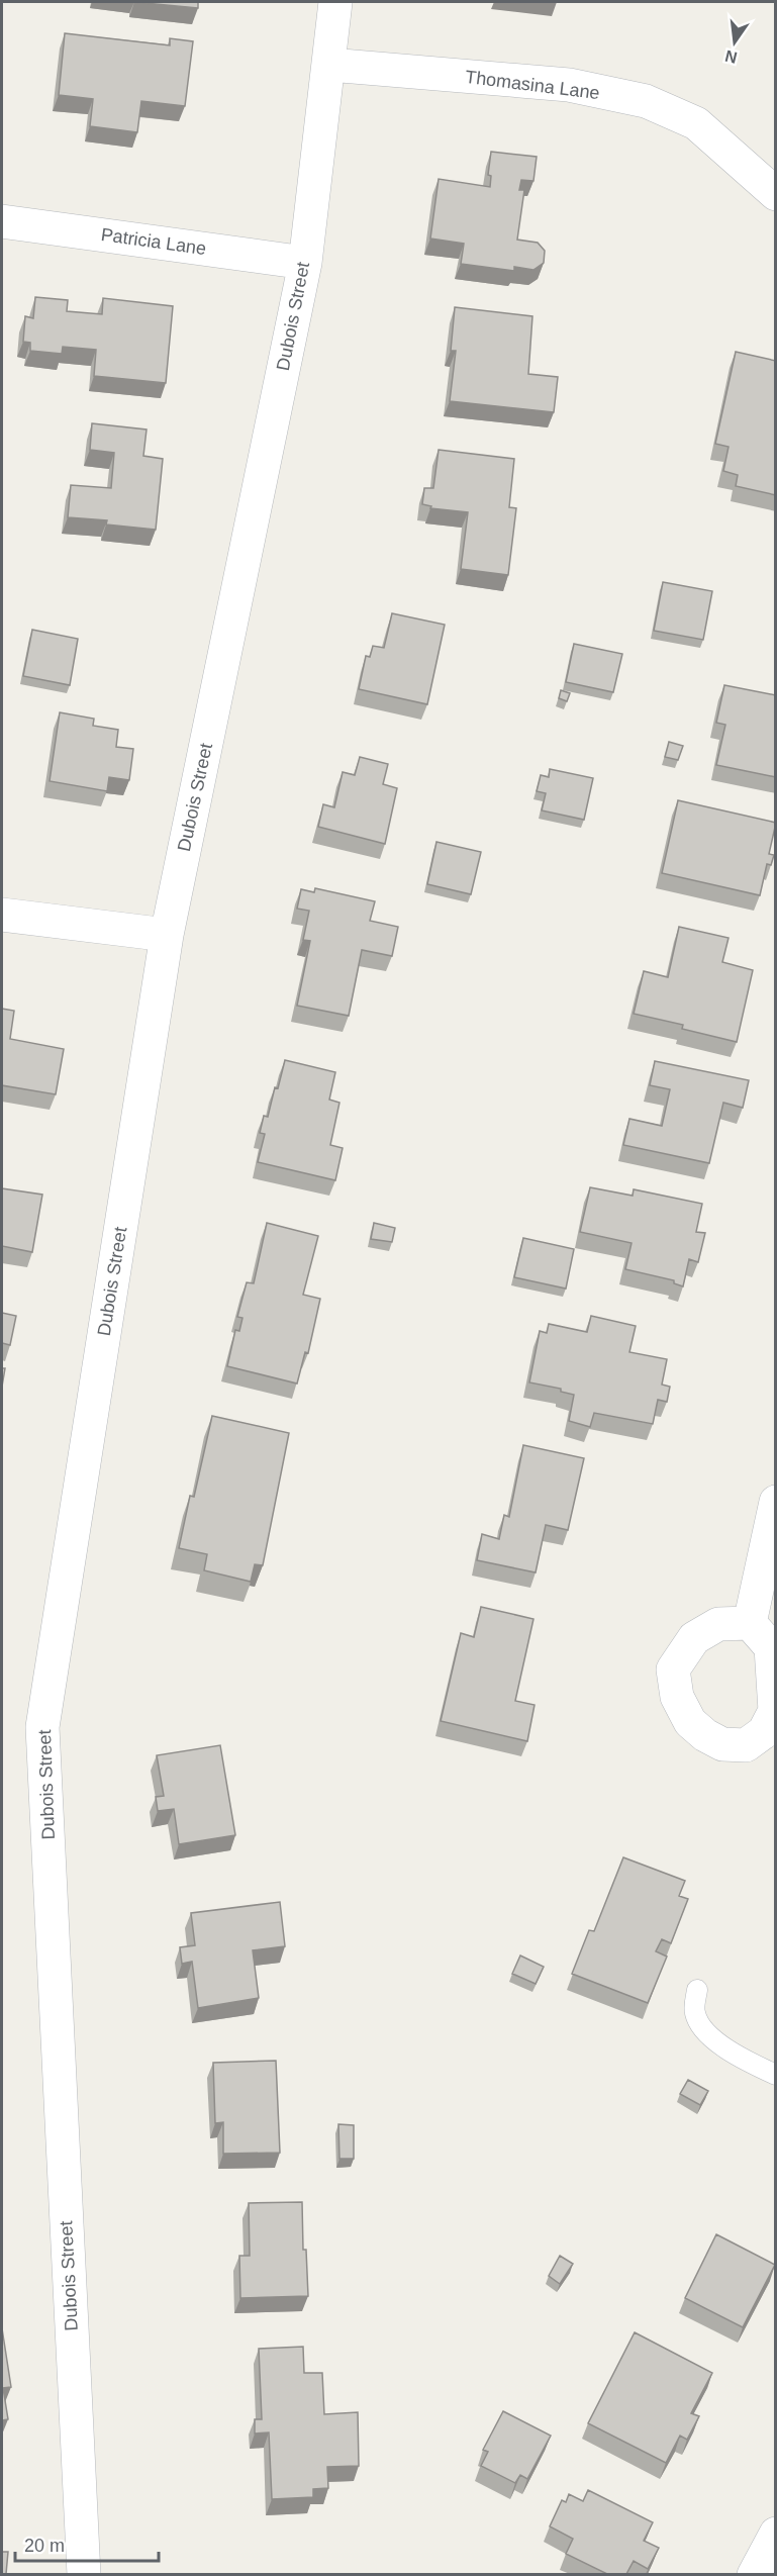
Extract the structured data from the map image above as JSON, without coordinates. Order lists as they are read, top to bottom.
{
  "streets": {
    "street": ["Thomasina Lane", "Patricia Lane", "Dubois Street"]
  },
  "crossings": [
    ["Thomasina Lane", "Dubois Street"],
    ["Patricia Lane", "Dubois Street"]
  ],
  "scale_bar": "20 m",
  "north": "bottom"
}
